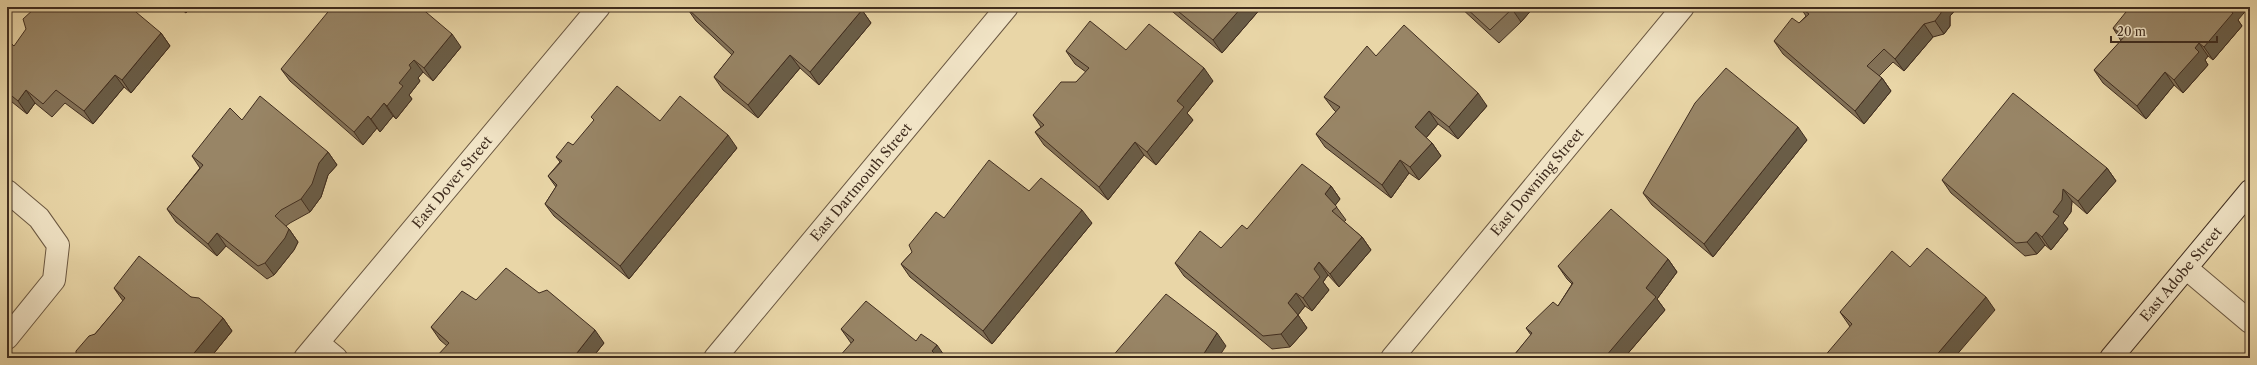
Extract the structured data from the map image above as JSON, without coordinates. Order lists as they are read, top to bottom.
{
  "streets": {
    "street": [
      "East Dover Street",
      "East Dartmouth Street",
      "East Downing Street",
      "East Adobe Street"
    ]
  },
  "scale_bar": "20 m"
}
